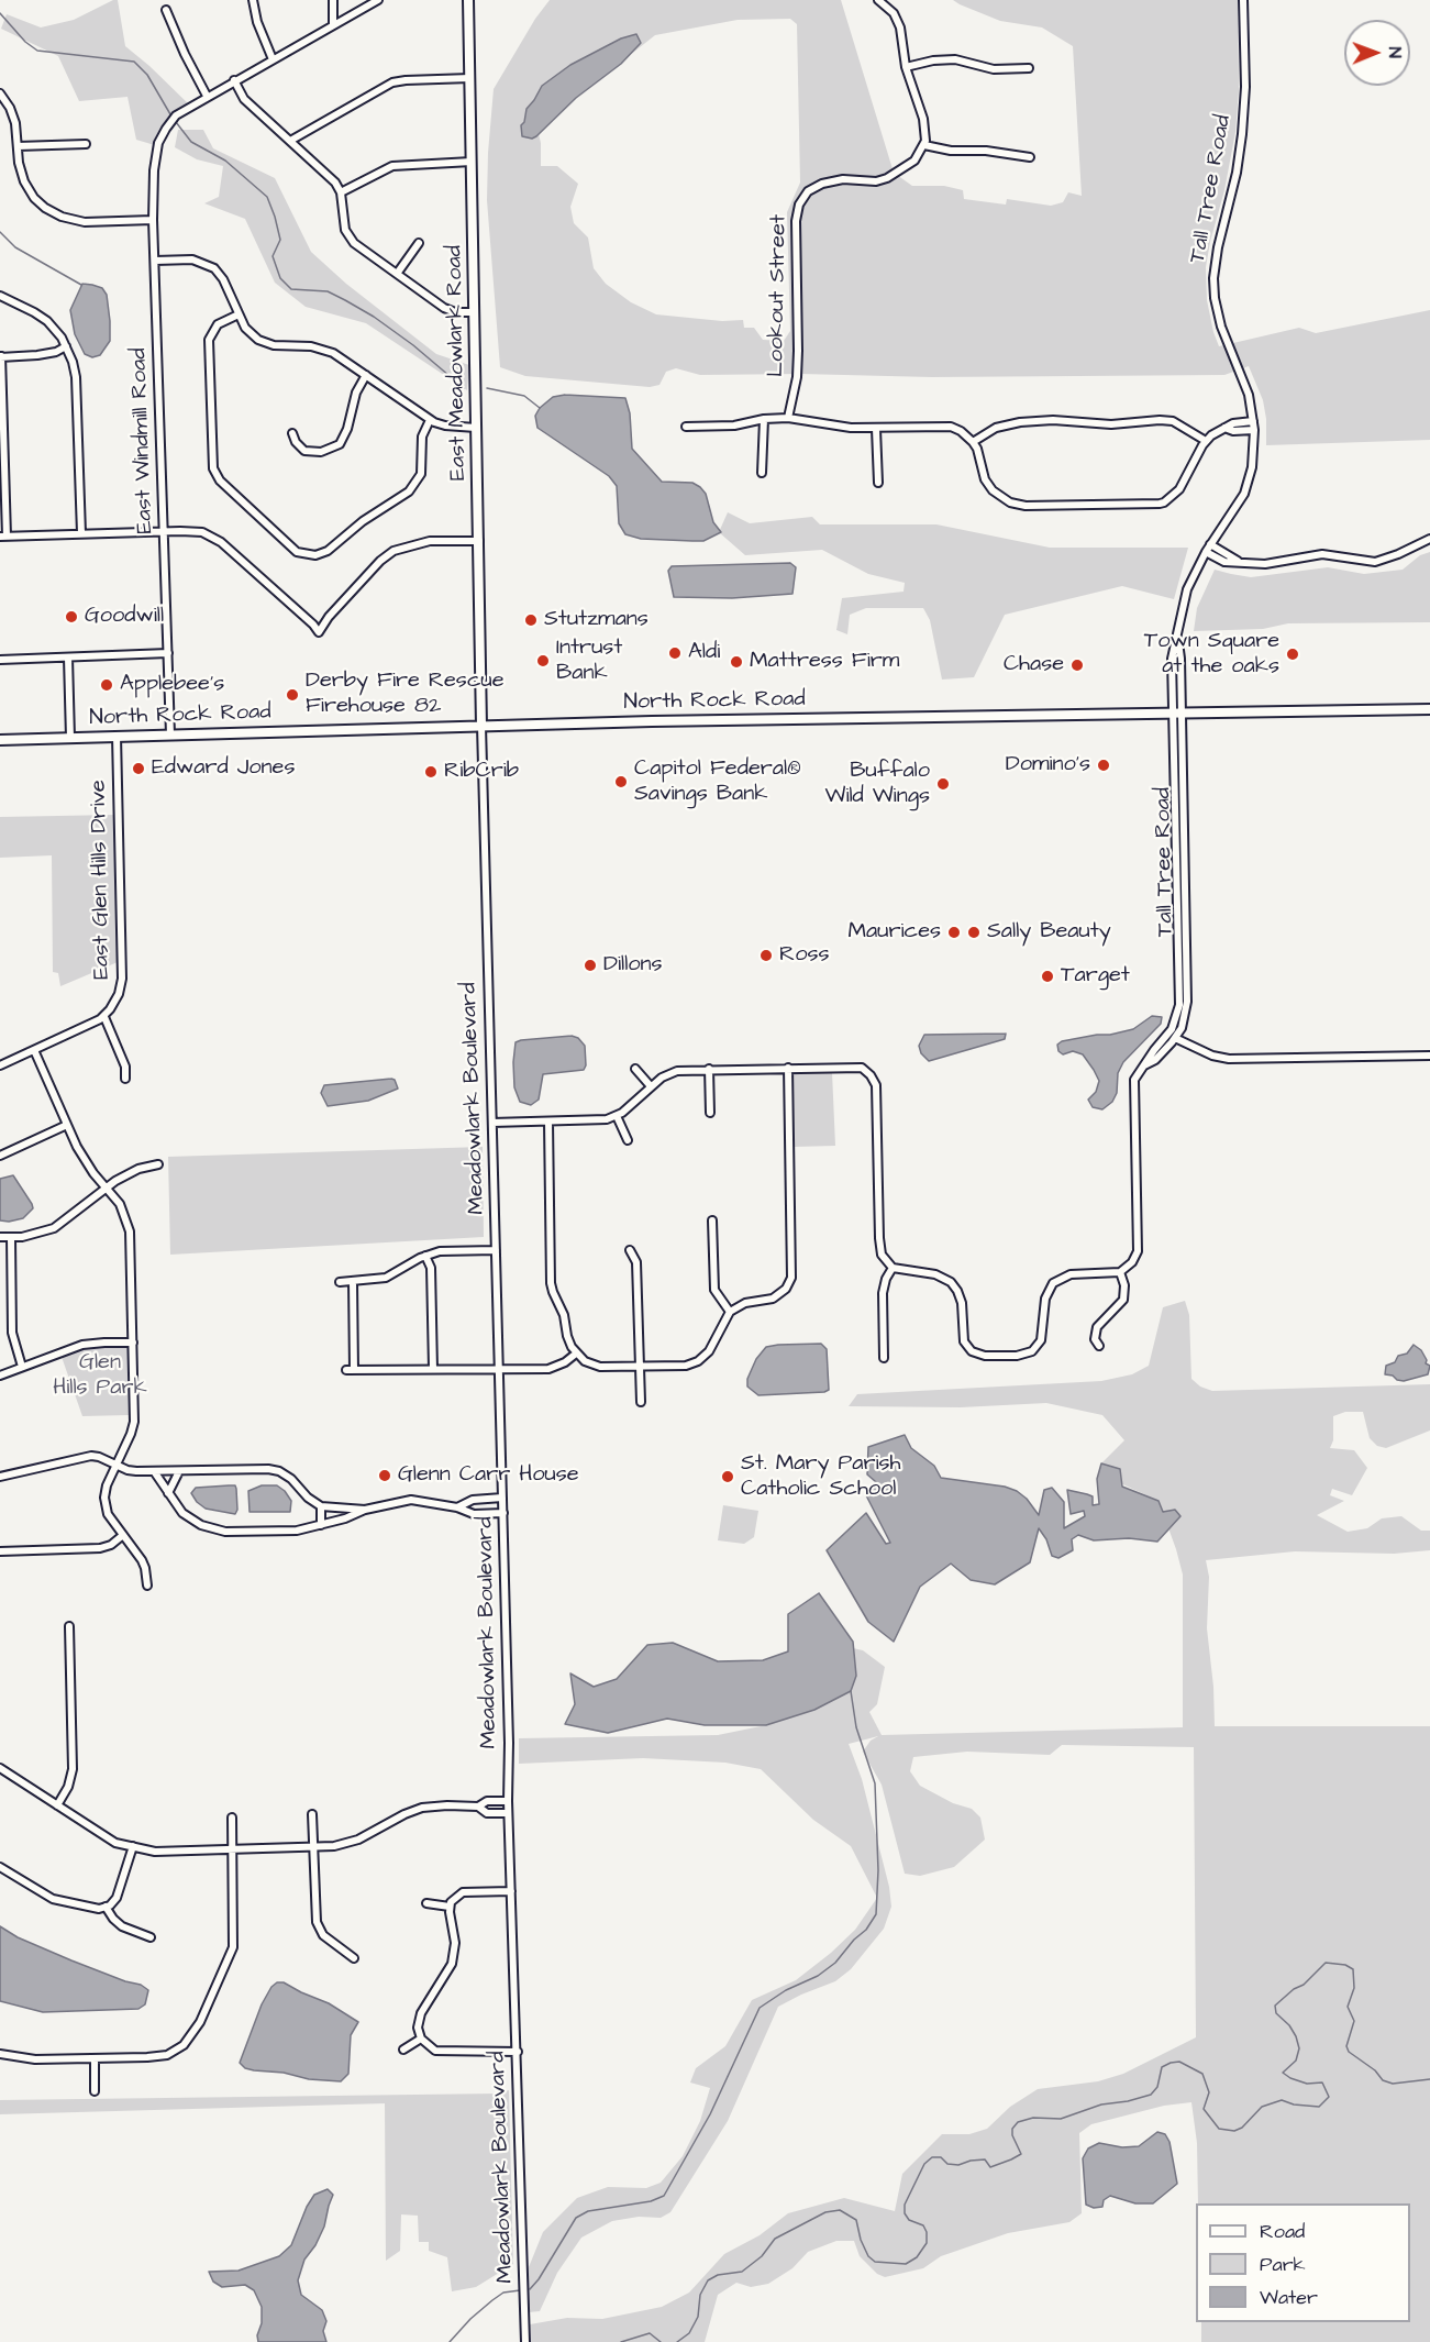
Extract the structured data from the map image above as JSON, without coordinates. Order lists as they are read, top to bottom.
{
  "streets": {
    "main road": ["East Meadowlark Road", "North Rock Road"],
    "street": [
      "Tall Tree Road",
      "Lookout Street",
      "East Windmill Road",
      "East Glen Hills Drive",
      "Meadowlark Boulevard"
    ]
  },
  "crossings": [
    ["Tall Tree Road", "North Rock Road"],
    ["East Meadowlark Road", "North Rock Road"],
    ["East Meadowlark Road", "Meadowlark Boulevard"],
    ["East Windmill Road", "North Rock Road"],
    ["North Rock Road", "East Glen Hills Drive"],
    ["North Rock Road", "Meadowlark Boulevard"]
  ],
  "parks": ["Glen Hills Park"],
  "places": [
    "Goodwill",
    "Stutzmans",
    "Aldi",
    "Town Square at the oaks",
    "Intrust Bank",
    "Mattress Firm",
    "Chase",
    "Applebee's",
    "Derby Fire Rescue Firehouse 82",
    "Domino's",
    "Edward Jones",
    "RibCrib",
    "Capitol Federal® Savings Bank",
    "Buffalo Wild Wings",
    "Maurices",
    "Sally Beauty",
    "Ross",
    "Dillons",
    "Target",
    "Glenn Carr House",
    "St. Mary Parish Catholic School"
  ],
  "legend": ["Road", "Park", "Water"],
  "north": "right"
}
